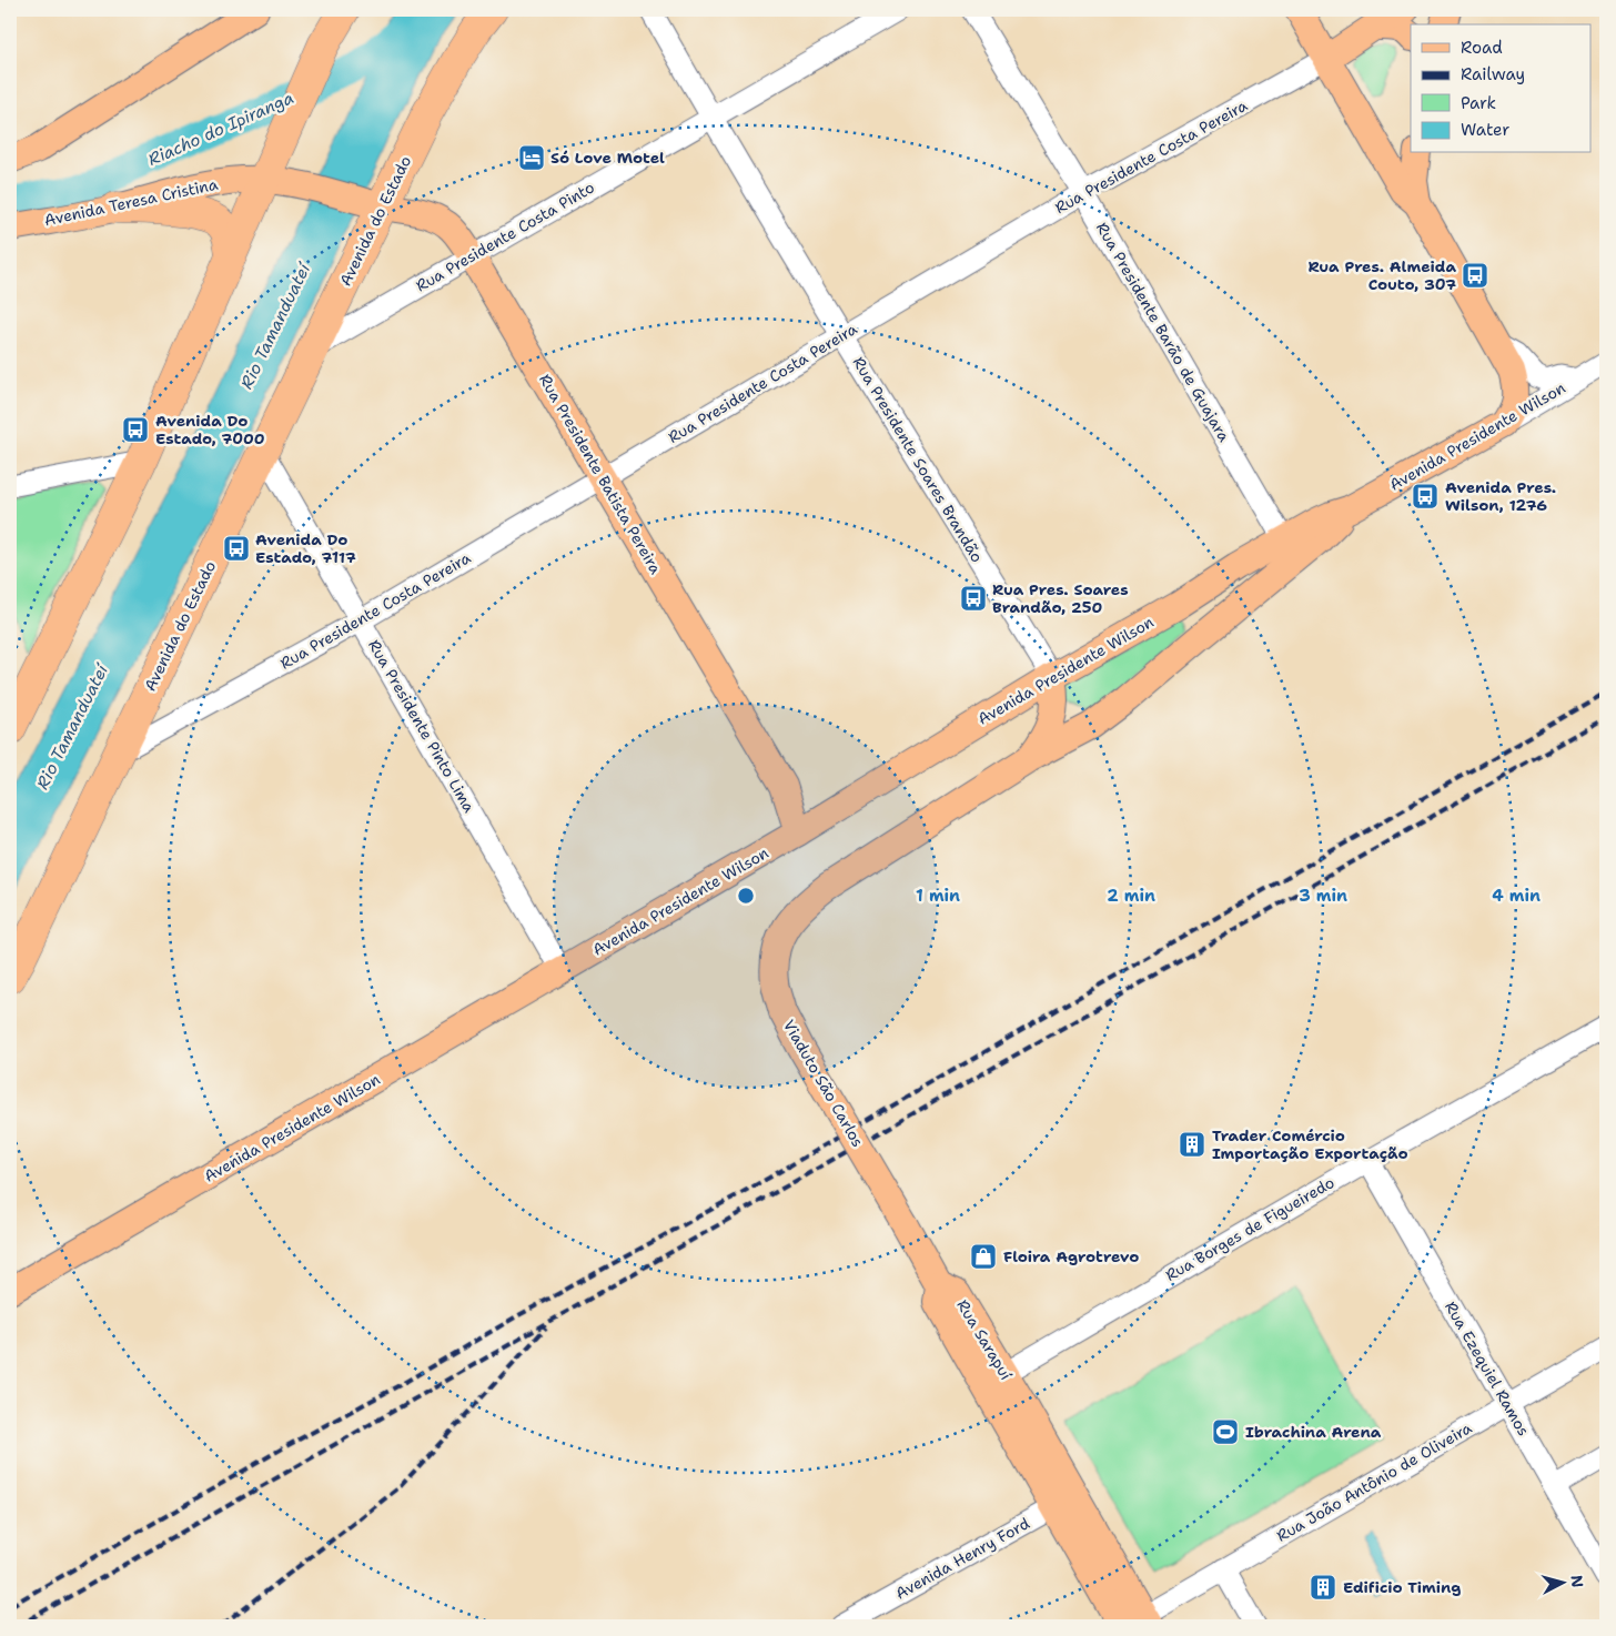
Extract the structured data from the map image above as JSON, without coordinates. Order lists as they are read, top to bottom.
{
  "streets": {
    "highway": ["Avenida do Estado"],
    "main road": [
      "Rua Presidente Costa Pereira",
      "Avenida Teresa Cristina",
      "Avenida Presidente Wilson",
      "Rua Presidente Batista Pereira",
      "Viaduto São Carlos",
      "Rua Sarapuí"
    ],
    "street": [
      "Rua Presidente Costa Pinto",
      "Rua Presidente Barão de Guajara",
      "Rua Presidente Soares Brandão",
      "Rua Presidente Pinto Lima",
      "Rua Borges de Figueiredo",
      "Rua Ezequiel Ramos",
      "Rua João Antônio de Oliveira",
      "Avenida Henry Ford"
    ]
  },
  "crossings": [
    ["Rua Presidente Costa Pereira", "Avenida do Estado"],
    ["Rua Presidente Costa Pereira", "Rua Presidente Barão de Guajara"],
    ["Rua Presidente Costa Pereira", "Rua Presidente Soares Brandão"],
    ["Rua Presidente Costa Pereira", "Rua Presidente Batista Pereira"],
    ["Rua Presidente Costa Pereira", "Rua Presidente Pinto Lima"],
    ["Avenida Teresa Cristina", "Avenida do Estado"],
    ["Avenida Teresa Cristina", "Rua Presidente Batista Pereira"],
    ["Avenida do Estado", "Rua Presidente Costa Pinto"],
    ["Avenida do Estado", "Rua Presidente Batista Pereira"],
    ["Avenida do Estado", "Rua Presidente Pinto Lima"],
    ["Rua Presidente Costa Pinto", "Rua Presidente Soares Brandão"],
    ["Rua Presidente Costa Pinto", "Rua Presidente Batista Pereira"],
    ["Rua Presidente Barão de Guajara", "Avenida Presidente Wilson"],
    ["Avenida Presidente Wilson", "Rua Presidente Soares Brandão"],
    ["Avenida Presidente Wilson", "Rua Presidente Batista Pereira"],
    ["Avenida Presidente Wilson", "Rua Presidente Pinto Lima"],
    ["Avenida Presidente Wilson", "Viaduto São Carlos"],
    ["Viaduto São Carlos", "Rua Sarapuí"],
    ["Rua Borges de Figueiredo", "Rua Sarapuí"],
    ["Rua Borges de Figueiredo", "Rua Ezequiel Ramos"],
    ["Rua Sarapuí", "Rua João Antônio de Oliveira"],
    ["Rua Sarapuí", "Avenida Henry Ford"],
    ["Rua Ezequiel Ramos", "Rua João Antônio de Oliveira"]
  ],
  "water": ["Riacho do Ipiranga", "Rio Tamanduateí"],
  "places": {
    "hotel": ["Só Love Motel"],
    "bus stop": [
      "Rua Pres. Almeida Couto, 307",
      "Avenida Do Estado, 7000",
      "Avenida Pres. Wilson, 1276",
      "Avenida Do Estado, 7117",
      "Rua Pres. Soares Brandão, 250"
    ],
    "building": ["Trader Comércio Importação Exportação", "Edificio Timing"],
    "shop": ["Floira Agrotrevo"],
    "sports": ["Ibrachina Arena"]
  },
  "legend": [
    "Road",
    "Railway",
    "Park",
    "Water"
  ],
  "north": "right",
  "rings": [
    "1 min",
    "2 min",
    "3 min",
    "4 min"
  ]
}
